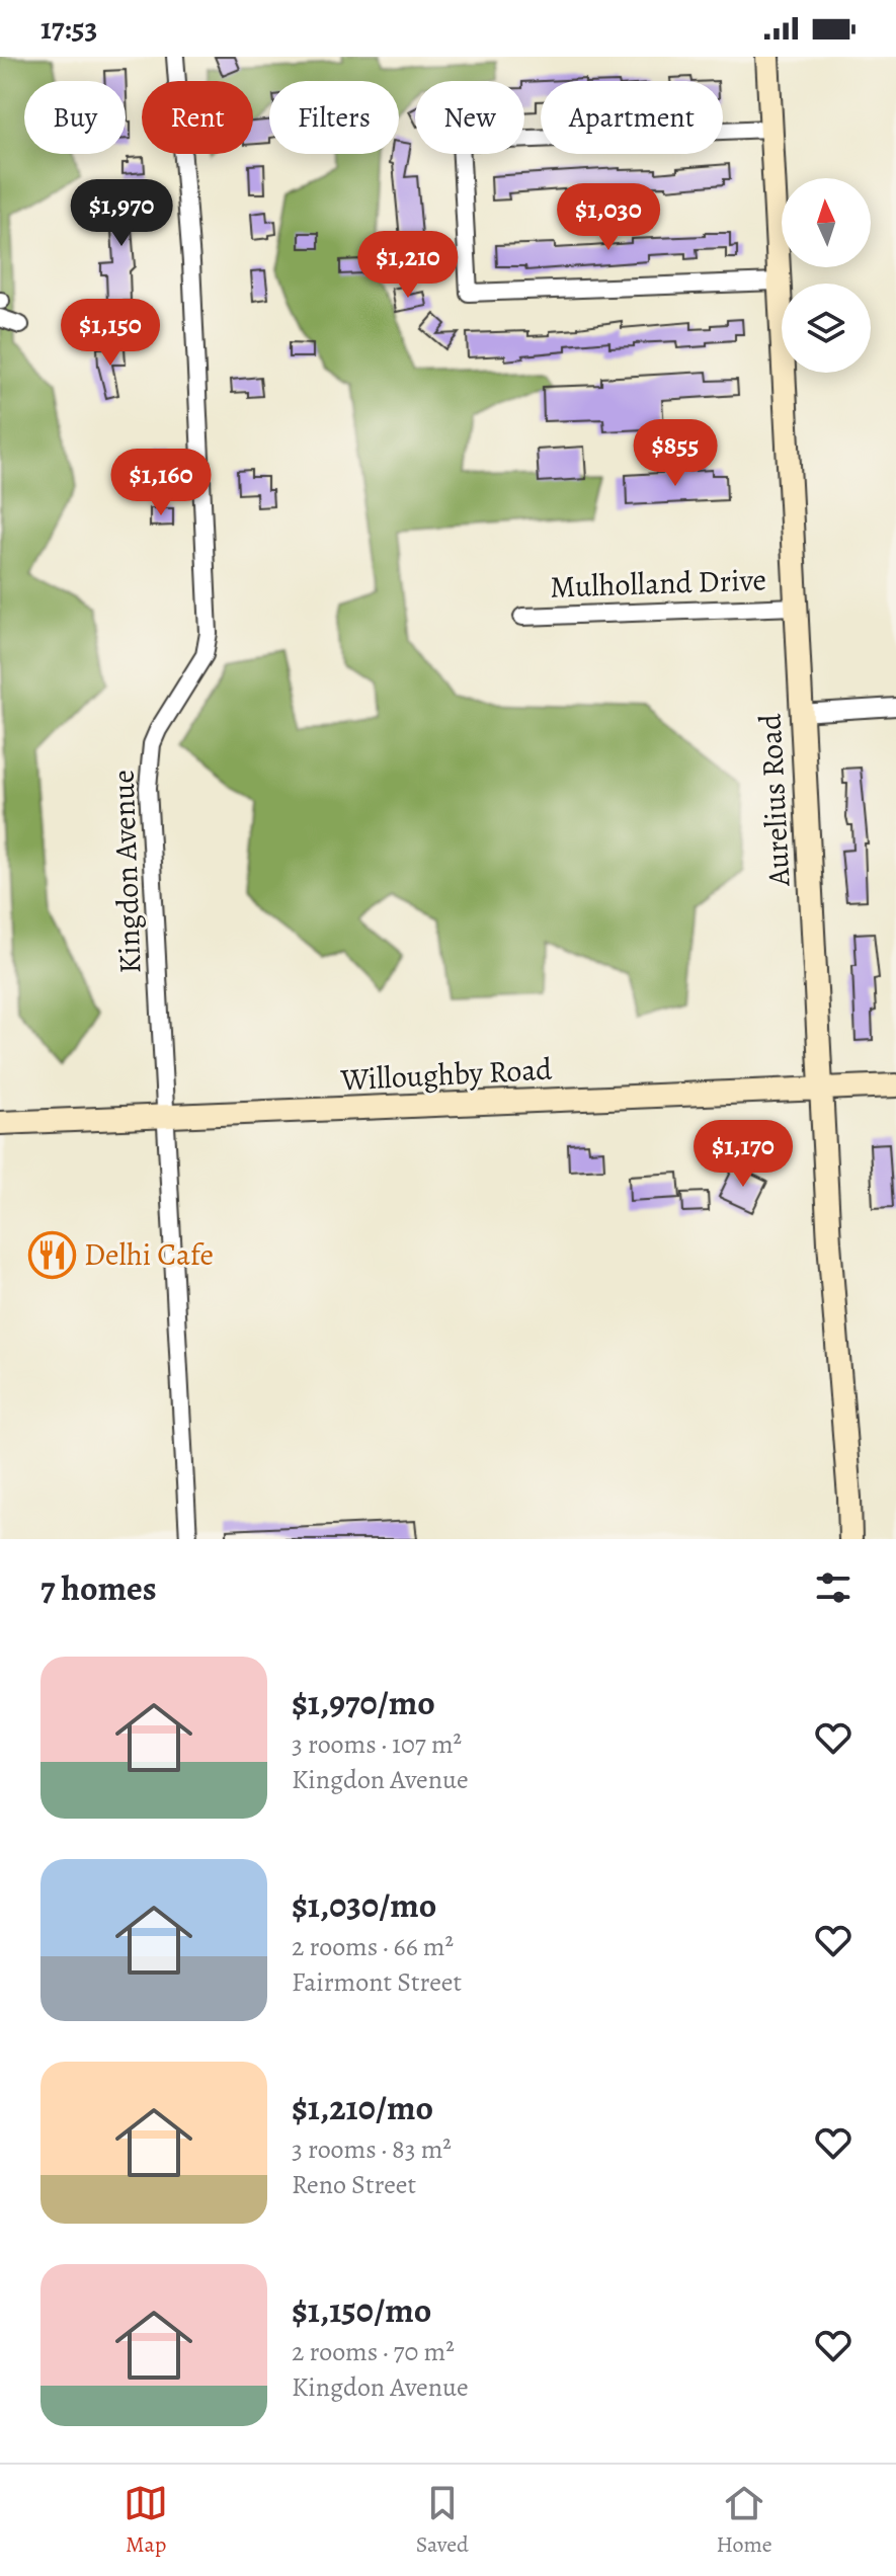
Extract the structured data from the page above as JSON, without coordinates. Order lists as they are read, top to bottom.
{
  "streets": {
    "street": [
      "Mulholland Drive",
      "Aurelius Road",
      "Kingdon Avenue",
      "Willoughby Road"
    ]
  },
  "crossings": [
    ["Mulholland Drive", "Aurelius Road"],
    ["Aurelius Road", "Willoughby Road"],
    ["Kingdon Avenue", "Willoughby Road"]
  ],
  "places": {
    "restaurant": ["Delhi Cafe"]
  },
  "north": "top",
  "page": {
    "status": "17:53",
    "chip": [
      "Buy",
      "Rent",
      "Filters",
      "New",
      "Apartment"
    ],
    "price": [
      "$1,970",
      "$1,030",
      "$1,210",
      "$1,150",
      "$855",
      "$1,160",
      "$1,170"
    ],
    "heading": "7 homes",
    "list": [
      {
        "name": "$1,970/mo",
        "note": "3 rooms · 107 m² · Kingdon Avenue"
      },
      {
        "name": "$1,030/mo",
        "note": "2 rooms · 66 m² · Fairmont Street"
      },
      {
        "name": "$1,210/mo",
        "note": "3 rooms · 83 m² · Reno Street"
      },
      {
        "name": "$1,150/mo",
        "note": "2 rooms · 70 m² · Kingdon Avenue"
      }
    ],
    "tabs": ["Map", "Saved", "Home"]
  }
}
